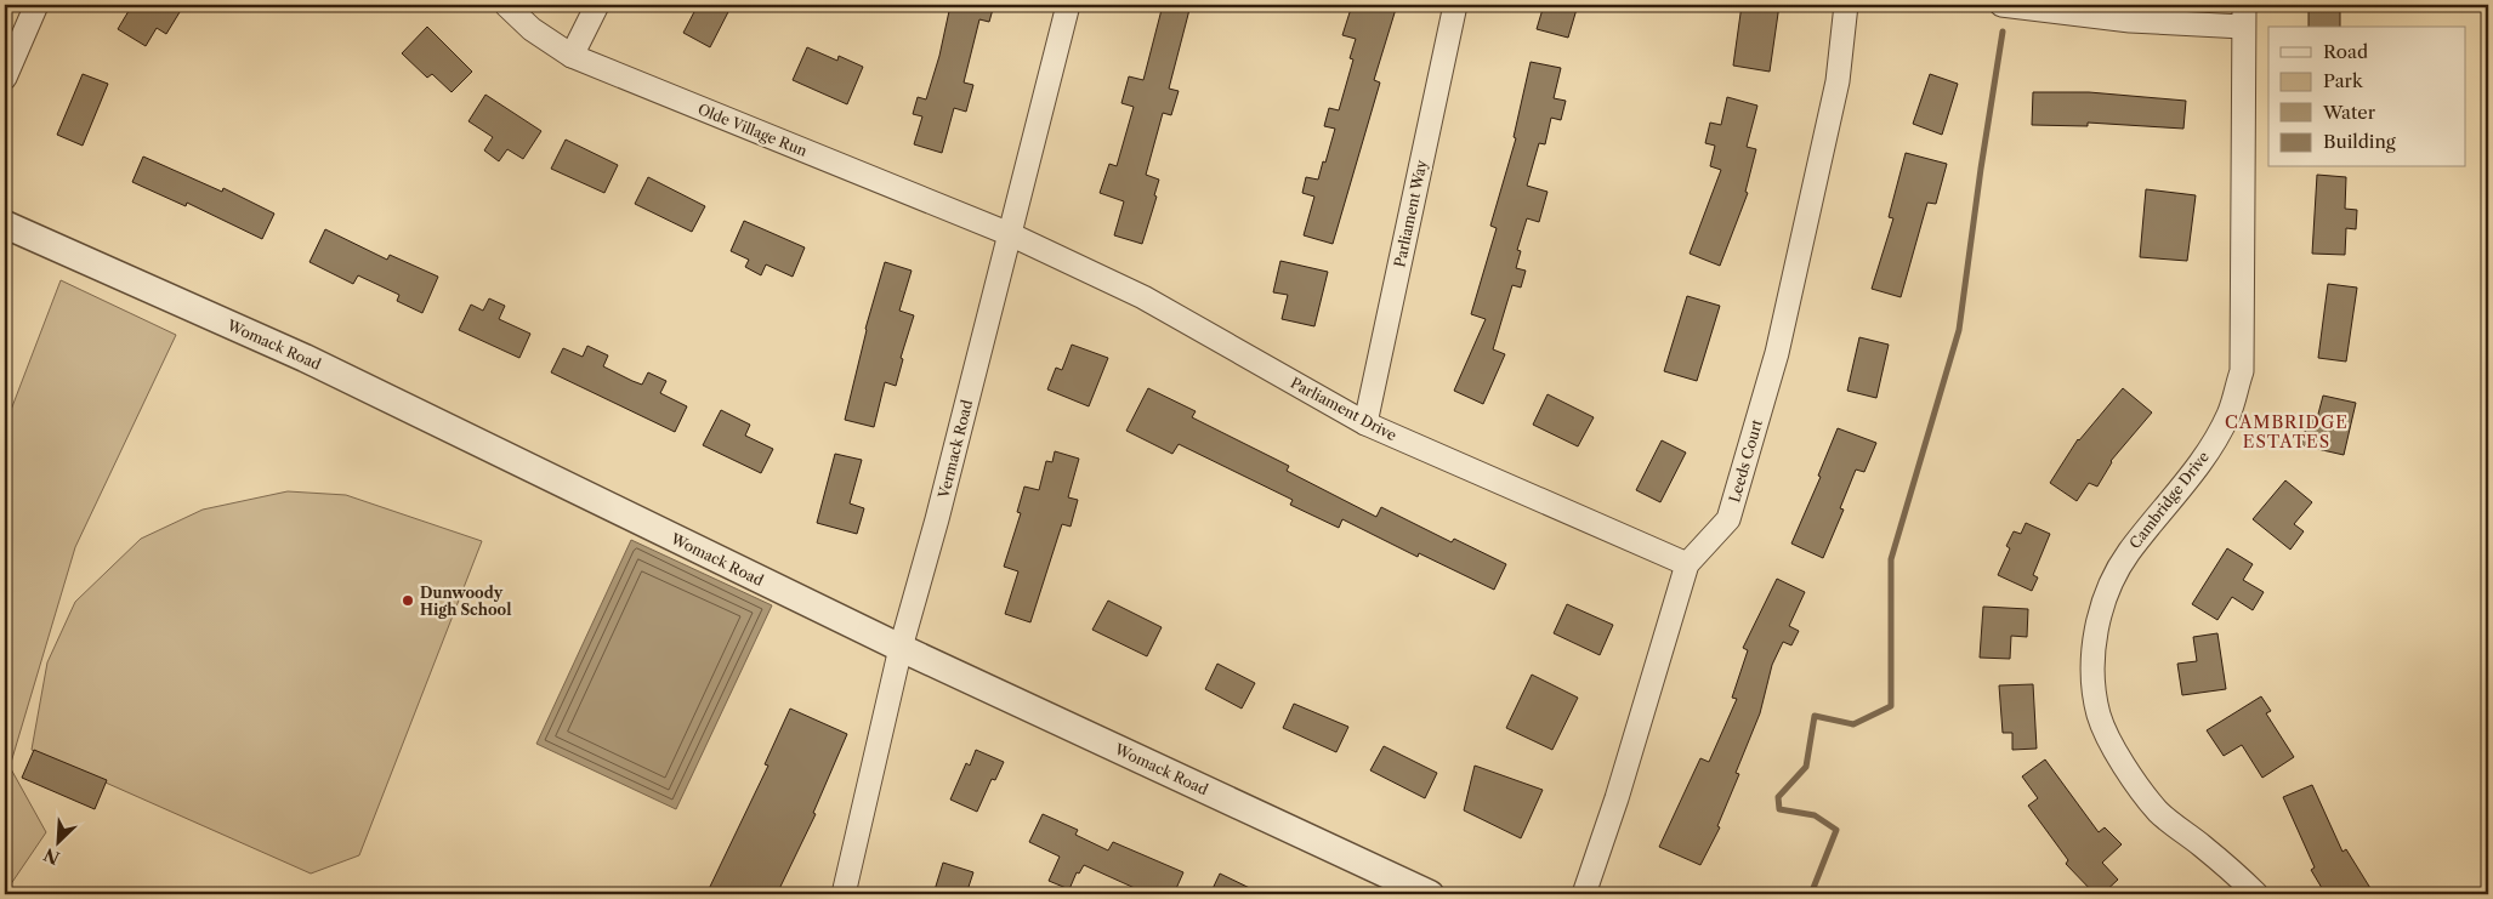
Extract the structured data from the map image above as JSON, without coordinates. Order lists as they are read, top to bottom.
{
  "streets": {
    "street": [
      "Olde Village Run",
      "Parliament Way",
      "Womack Road",
      "Parliament Drive",
      "Vermack Road",
      "Leeds Court",
      "Cambridge Drive"
    ]
  },
  "crossings": [
    ["Olde Village Run", "Parliament Drive"],
    ["Olde Village Run", "Vermack Road"],
    ["Parliament Way", "Parliament Drive"],
    ["Womack Road", "Vermack Road"],
    ["Parliament Drive", "Vermack Road"],
    ["Parliament Drive", "Leeds Court"]
  ],
  "districts": ["CAMBRIDGE ESTATES"],
  "places": ["Dunwoody High School"],
  "legend": [
    "Road",
    "Park",
    "Water",
    "Building"
  ],
  "north": "bottom left"
}
